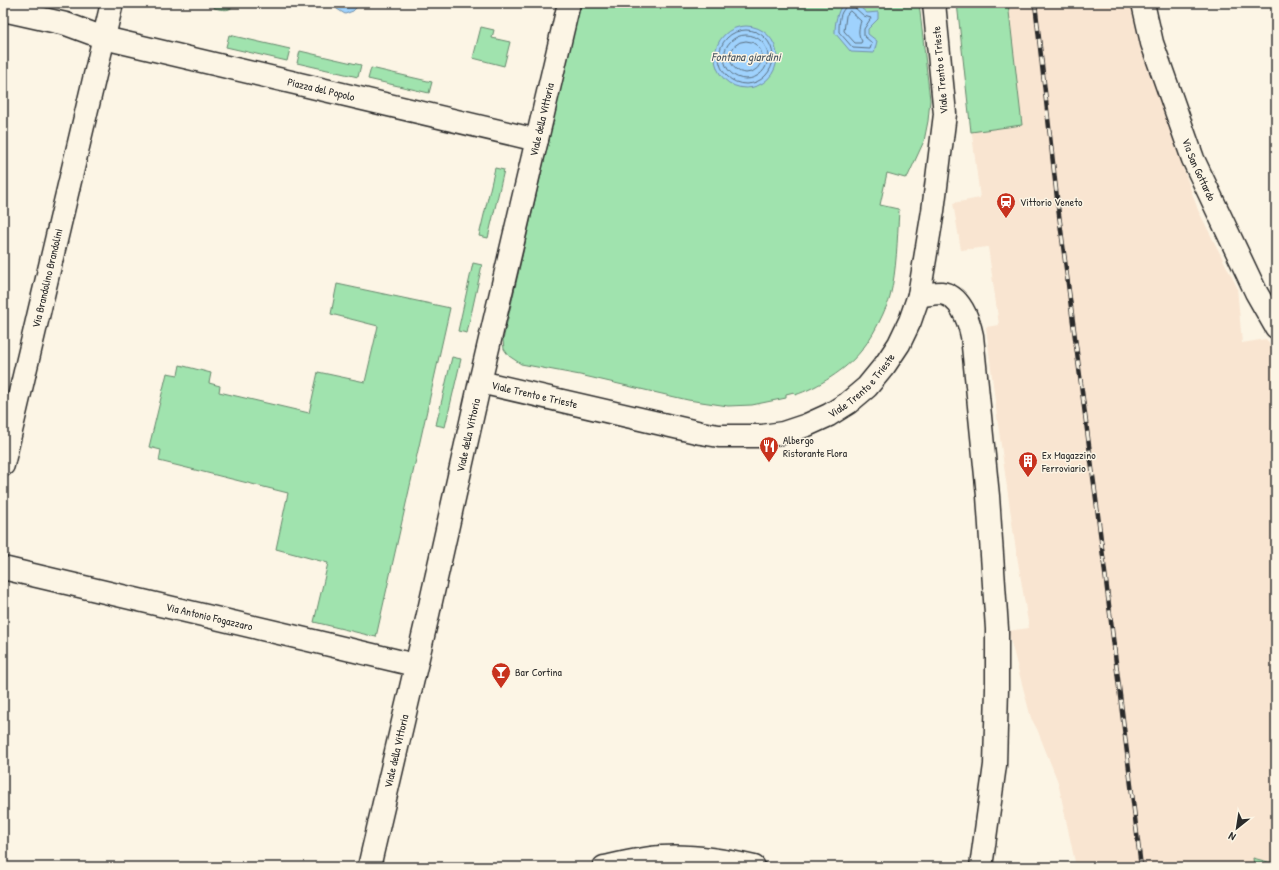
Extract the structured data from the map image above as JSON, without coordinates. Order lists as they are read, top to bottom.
{
  "streets": {
    "street": [
      "Viale Trento e Trieste",
      "Piazza del Popolo",
      "Viale della Vittoria",
      "Via San Gottardo",
      "Via Brandolino Brandolini",
      "Via Antonio Fogazzaro"
    ]
  },
  "crossings": [
    ["Viale Trento e Trieste", "Viale della Vittoria"],
    ["Piazza del Popolo", "Viale della Vittoria"],
    ["Piazza del Popolo", "Via Brandolino Brandolini"],
    ["Viale della Vittoria", "Via Antonio Fogazzaro"]
  ],
  "water": ["Fontana giardini"],
  "places": {
    "station": ["Vittorio Veneto"],
    "restaurant": ["Albergo Ristorante Flora"],
    "building": ["Ex Magazzino Ferroviario"],
    "bar": ["Bar Cortina"]
  },
  "north": "bottom left"
}
